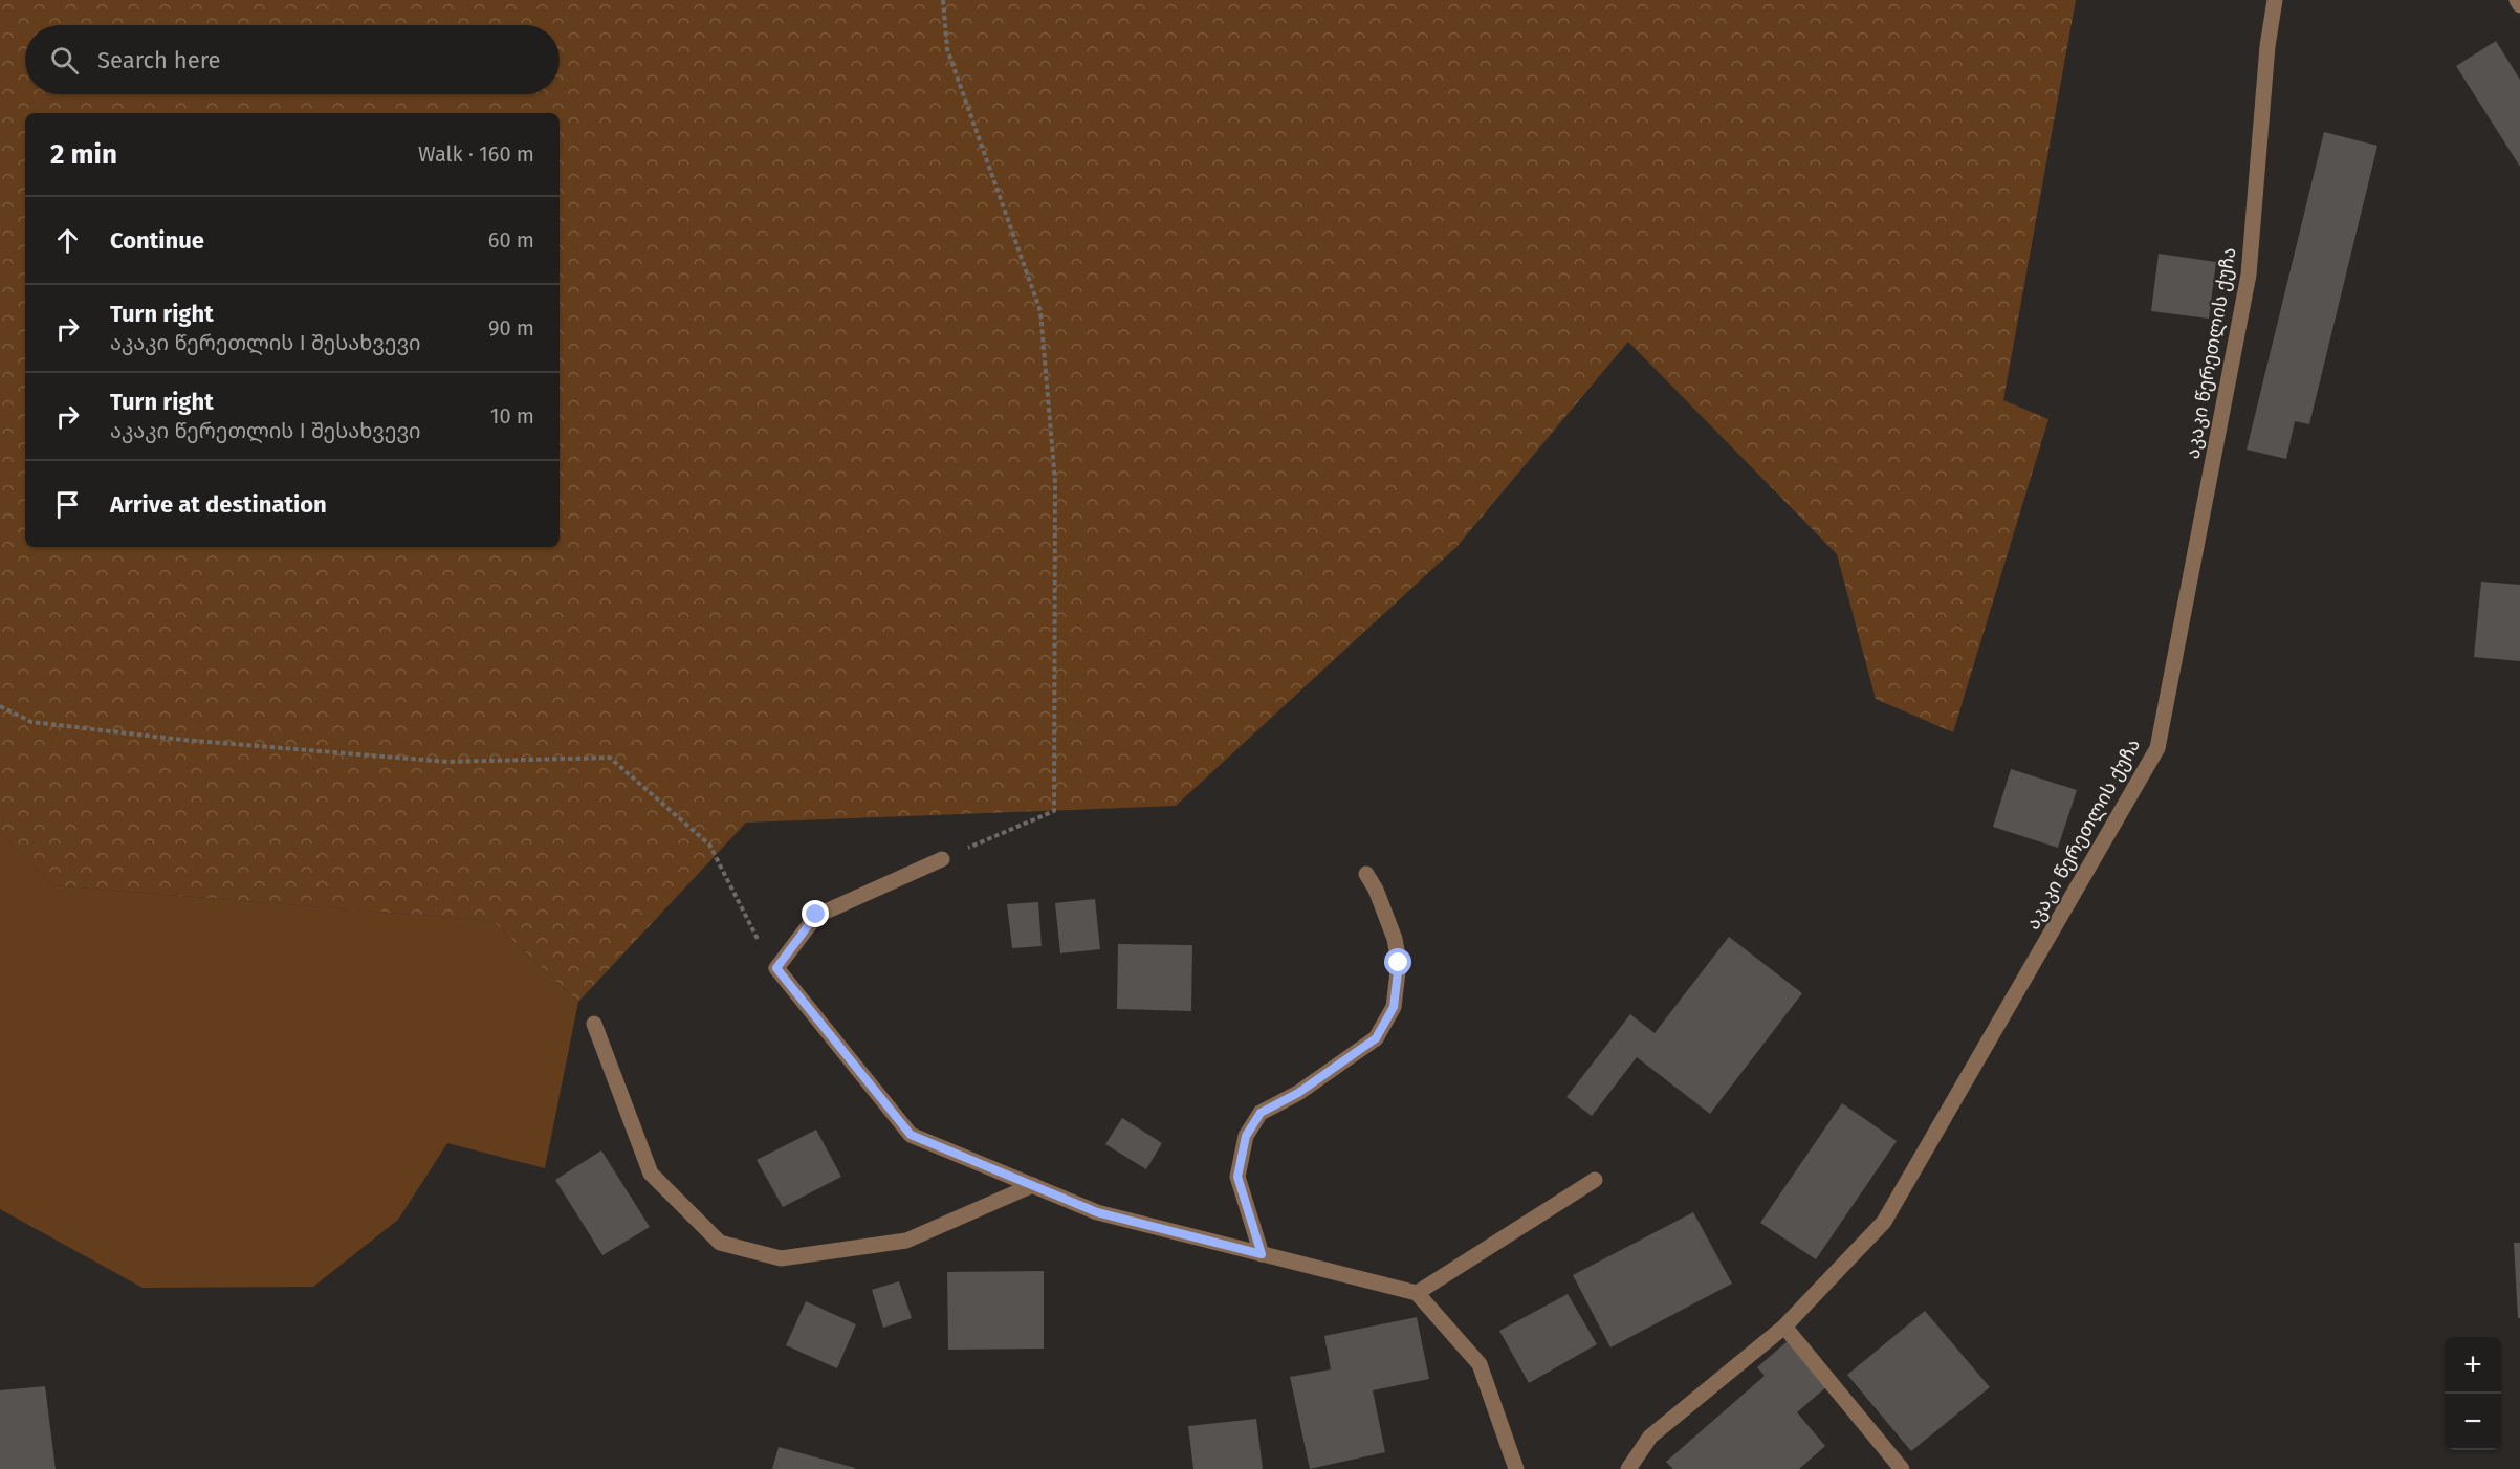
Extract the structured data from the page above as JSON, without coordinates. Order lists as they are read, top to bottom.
{
  "streets": {
    "street": ["აკაკი წერეთლის ქუჩა"]
  },
  "page": {
    "search": "Search here",
    "heading": ["2 min", "Walk · 160 m"],
    "list": [
      ["Continue", "60 m"],
      ["Turn right", "აკაკი წერეთლის I შესახვევი", "90 m"],
      ["Turn right", "აკაკი წერეთლის I შესახვევი", "10 m"],
      "Arrive at destination"
    ],
    "map_buttons": ["+", "−"]
  }
}
